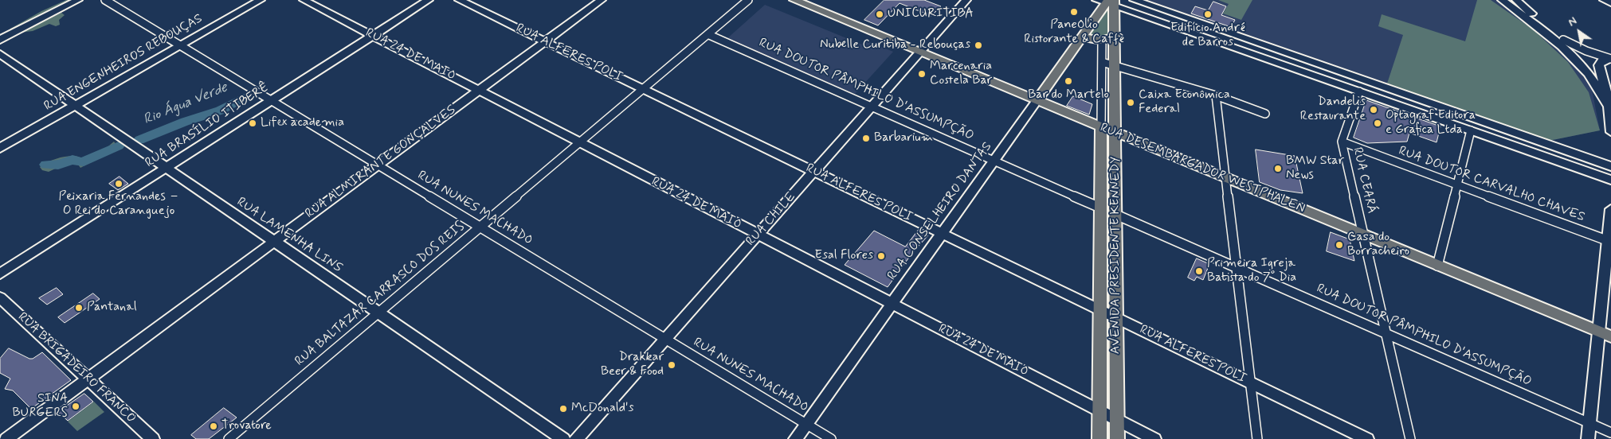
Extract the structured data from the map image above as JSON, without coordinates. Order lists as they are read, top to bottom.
{
  "streets": {
    "main road": [
      "RUA DESEMBARGADOR WESTPHALEN",
      "RUA CONSELHEIRO DANTAS",
      "RUA CHILE",
      "AVENIDA PRESIDENTE KENNEDY"
    ],
    "street": [
      "RUA ALFERES POLI",
      "RUA 24 DE MAIO",
      "RUA ENGENHEIROS REBOUÇAS",
      "RUA DOUTOR PÂMPHILO D'ASSUMPÇÃO",
      "RUA BRASÍLIO ITIBERÊ",
      "RUA ALMIRANTE GONÇALVES",
      "RUA CEARÁ",
      "RUA DOUTOR CARVALHO CHAVES",
      "RUA NUNES MACHADO",
      "RUA LAMENHA LINS",
      "RUA BALTAZAR CARRASCO DOS REIS",
      "RUA BRIGADEIRO FRANCO"
    ]
  },
  "crossings": [
    ["RUA ALFERES POLI", "RUA ALMIRANTE GONÇALVES"],
    ["RUA ALFERES POLI", "RUA CONSELHEIRO DANTAS"],
    ["RUA ALFERES POLI", "RUA CHILE"],
    ["RUA ALFERES POLI", "AVENIDA PRESIDENTE KENNEDY"],
    ["RUA ALFERES POLI", "RUA BALTAZAR CARRASCO DOS REIS"],
    ["RUA 24 DE MAIO", "RUA BRASÍLIO ITIBERÊ"],
    ["RUA 24 DE MAIO", "RUA ALMIRANTE GONÇALVES"],
    ["RUA 24 DE MAIO", "RUA CONSELHEIRO DANTAS"],
    ["RUA 24 DE MAIO", "RUA CHILE"],
    ["RUA 24 DE MAIO", "AVENIDA PRESIDENTE KENNEDY"],
    ["RUA 24 DE MAIO", "RUA BALTAZAR CARRASCO DOS REIS"],
    ["RUA ENGENHEIROS REBOUÇAS", "RUA NUNES MACHADO"],
    ["RUA ENGENHEIROS REBOUÇAS", "RUA LAMENHA LINS"],
    ["RUA DOUTOR PÂMPHILO D'ASSUMPÇÃO", "RUA CONSELHEIRO DANTAS"],
    ["RUA DOUTOR PÂMPHILO D'ASSUMPÇÃO", "RUA CHILE"],
    ["RUA DOUTOR PÂMPHILO D'ASSUMPÇÃO", "AVENIDA PRESIDENTE KENNEDY"],
    ["RUA DOUTOR PÂMPHILO D'ASSUMPÇÃO", "RUA BALTAZAR CARRASCO DOS REIS"],
    ["RUA BRASÍLIO ITIBERÊ", "RUA NUNES MACHADO"],
    ["RUA BRASÍLIO ITIBERÊ", "RUA LAMENHA LINS"],
    ["RUA ALMIRANTE GONÇALVES", "RUA NUNES MACHADO"],
    ["RUA ALMIRANTE GONÇALVES", "RUA LAMENHA LINS"],
    ["RUA ALMIRANTE GONÇALVES", "RUA BRIGADEIRO FRANCO"],
    ["RUA DESEMBARGADOR WESTPHALEN", "RUA CEARÁ"],
    ["RUA DESEMBARGADOR WESTPHALEN", "RUA CONSELHEIRO DANTAS"],
    ["RUA DESEMBARGADOR WESTPHALEN", "RUA CHILE"],
    ["RUA DESEMBARGADOR WESTPHALEN", "AVENIDA PRESIDENTE KENNEDY"],
    ["RUA CEARÁ", "RUA DOUTOR CARVALHO CHAVES"],
    ["RUA NUNES MACHADO", "RUA CONSELHEIRO DANTAS"],
    ["RUA NUNES MACHADO", "RUA CHILE"],
    ["RUA NUNES MACHADO", "RUA BALTAZAR CARRASCO DOS REIS"],
    ["RUA CONSELHEIRO DANTAS", "AVENIDA PRESIDENTE KENNEDY"],
    ["RUA LAMENHA LINS", "RUA BALTAZAR CARRASCO DOS REIS"]
  ],
  "water": ["Rio Água Verde"],
  "places": [
    "PaneOlio Ristorante & Caffè",
    "UNICURITIBA",
    "Edifício André de Barros",
    "Nubelle Curitiba - Rebouças",
    "Marcenaria Costela Bar",
    "Bar do Martelo",
    "Caixa Econômica Federal",
    "Dandelis Restaurante",
    "Lifex academia",
    "Optagraf Editora e Grafica Ltda",
    "Barbarium",
    "BMW Star News",
    "Peixaria Fernandes – O Rei do Caranguejo",
    "Casa do Borracheiro",
    "Esal Flores",
    "Primeira Igreja Batista do 7° Dia",
    "Pantanal",
    "Drakkar Beer & Food",
    "SINA BURGERS",
    "McDonald's",
    "Trovatore"
  ],
  "north": "top left"
}
